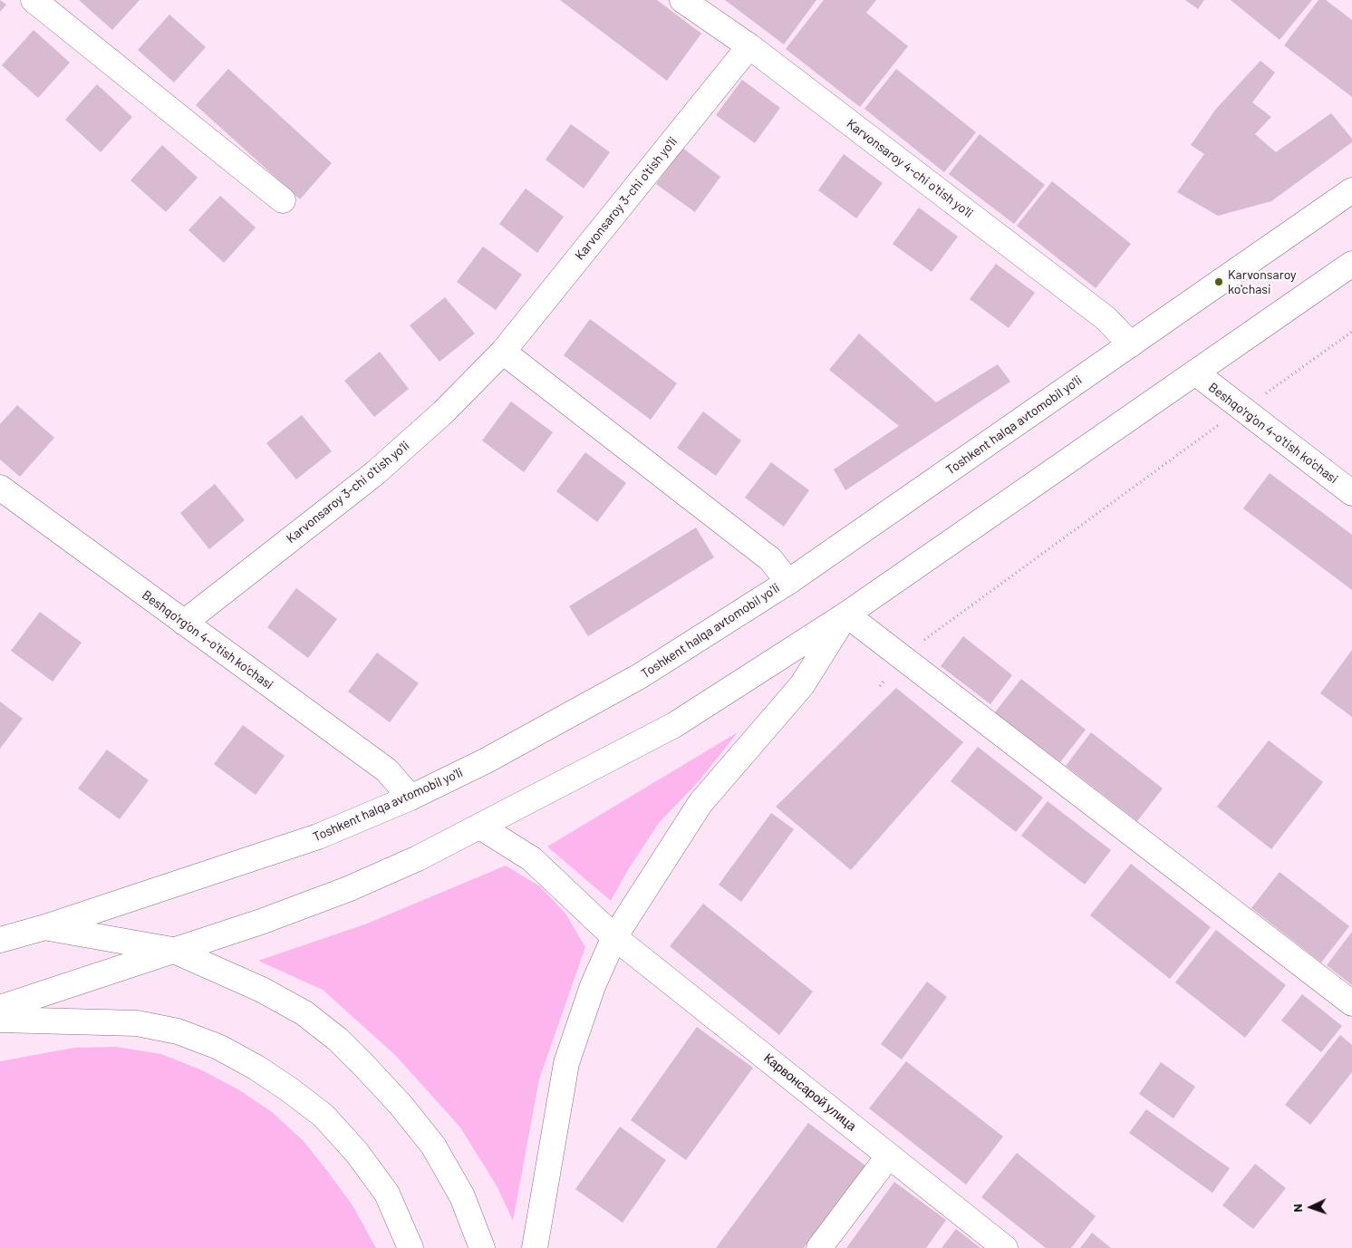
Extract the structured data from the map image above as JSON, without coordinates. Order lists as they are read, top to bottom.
{
  "streets": {
    "main road": [
      "Karvonsaroy 4-chi o'tish yo'li",
      "Karvonsaroy 3-chi o'tish yo'li",
      "Toshkent halqa avtomobil yo'li",
      "Beshqo'rg'on 4-o'tish ko'chasi",
      "Карвонсарой улица"
    ]
  },
  "crossings": [
    ["Karvonsaroy 4-chi o'tish yo'li", "Karvonsaroy 3-chi o'tish yo'li"],
    ["Karvonsaroy 4-chi o'tish yo'li", "Toshkent halqa avtomobil yo'li"],
    ["Karvonsaroy 3-chi o'tish yo'li", "Beshqo'rg'on 4-o'tish ko'chasi"],
    ["Toshkent halqa avtomobil yo'li", "Beshqo'rg'on 4-o'tish ko'chasi"]
  ],
  "places": ["Karvonsaroy ko'chasi"],
  "north": "left"
}
